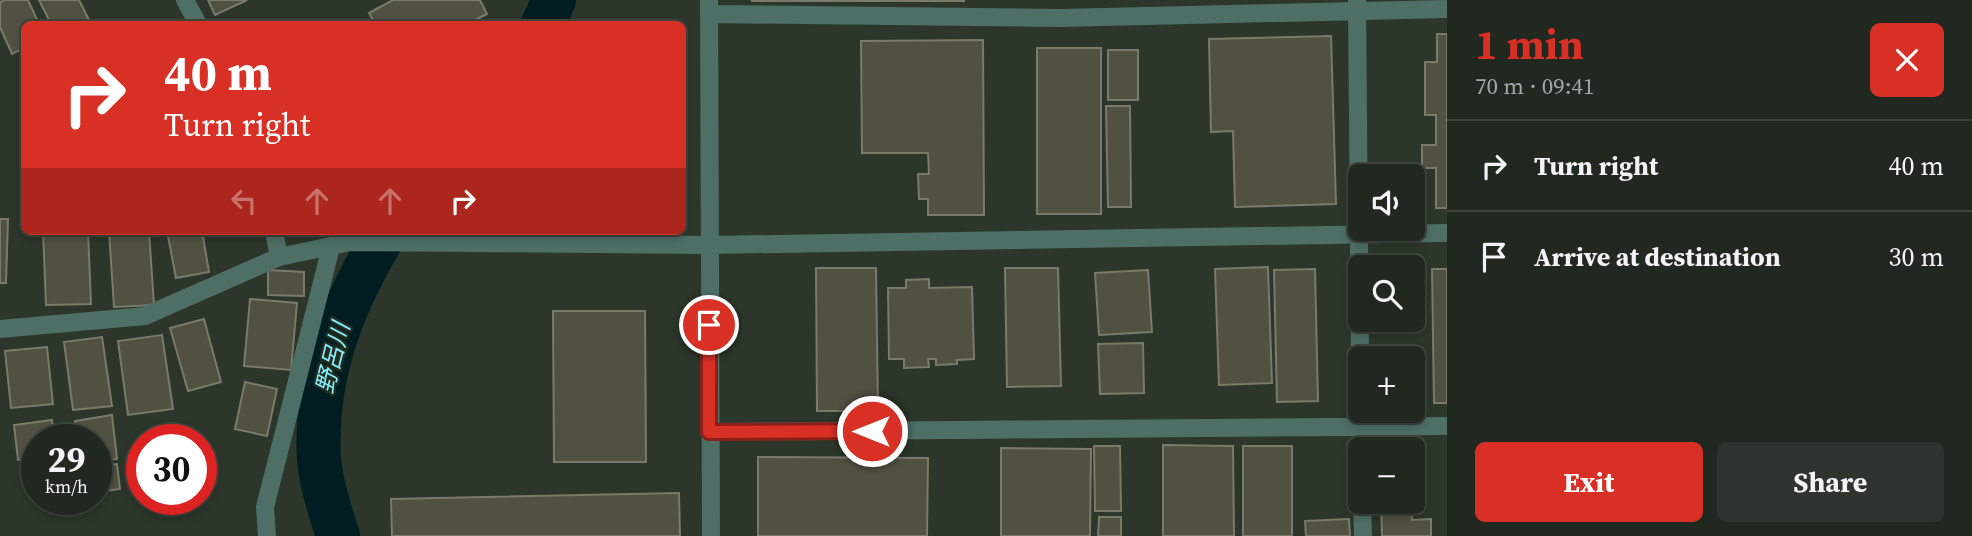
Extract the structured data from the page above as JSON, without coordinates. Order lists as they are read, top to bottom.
{
  "water": ["野呂川"],
  "page": {
    "heading": ["1 min", "70 m · 09:41"],
    "turn": ["40 m", "Turn right"],
    "list": [
      {
        "name": "Turn right",
        "value": "40 m"
      },
      {
        "name": "Arrive at destination",
        "value": "30 m"
      }
    ],
    "map_buttons": ["+", "−"],
    "speed": "29 km/h",
    "limit": "30",
    "buttons": ["Exit", "Share"]
  }
}
